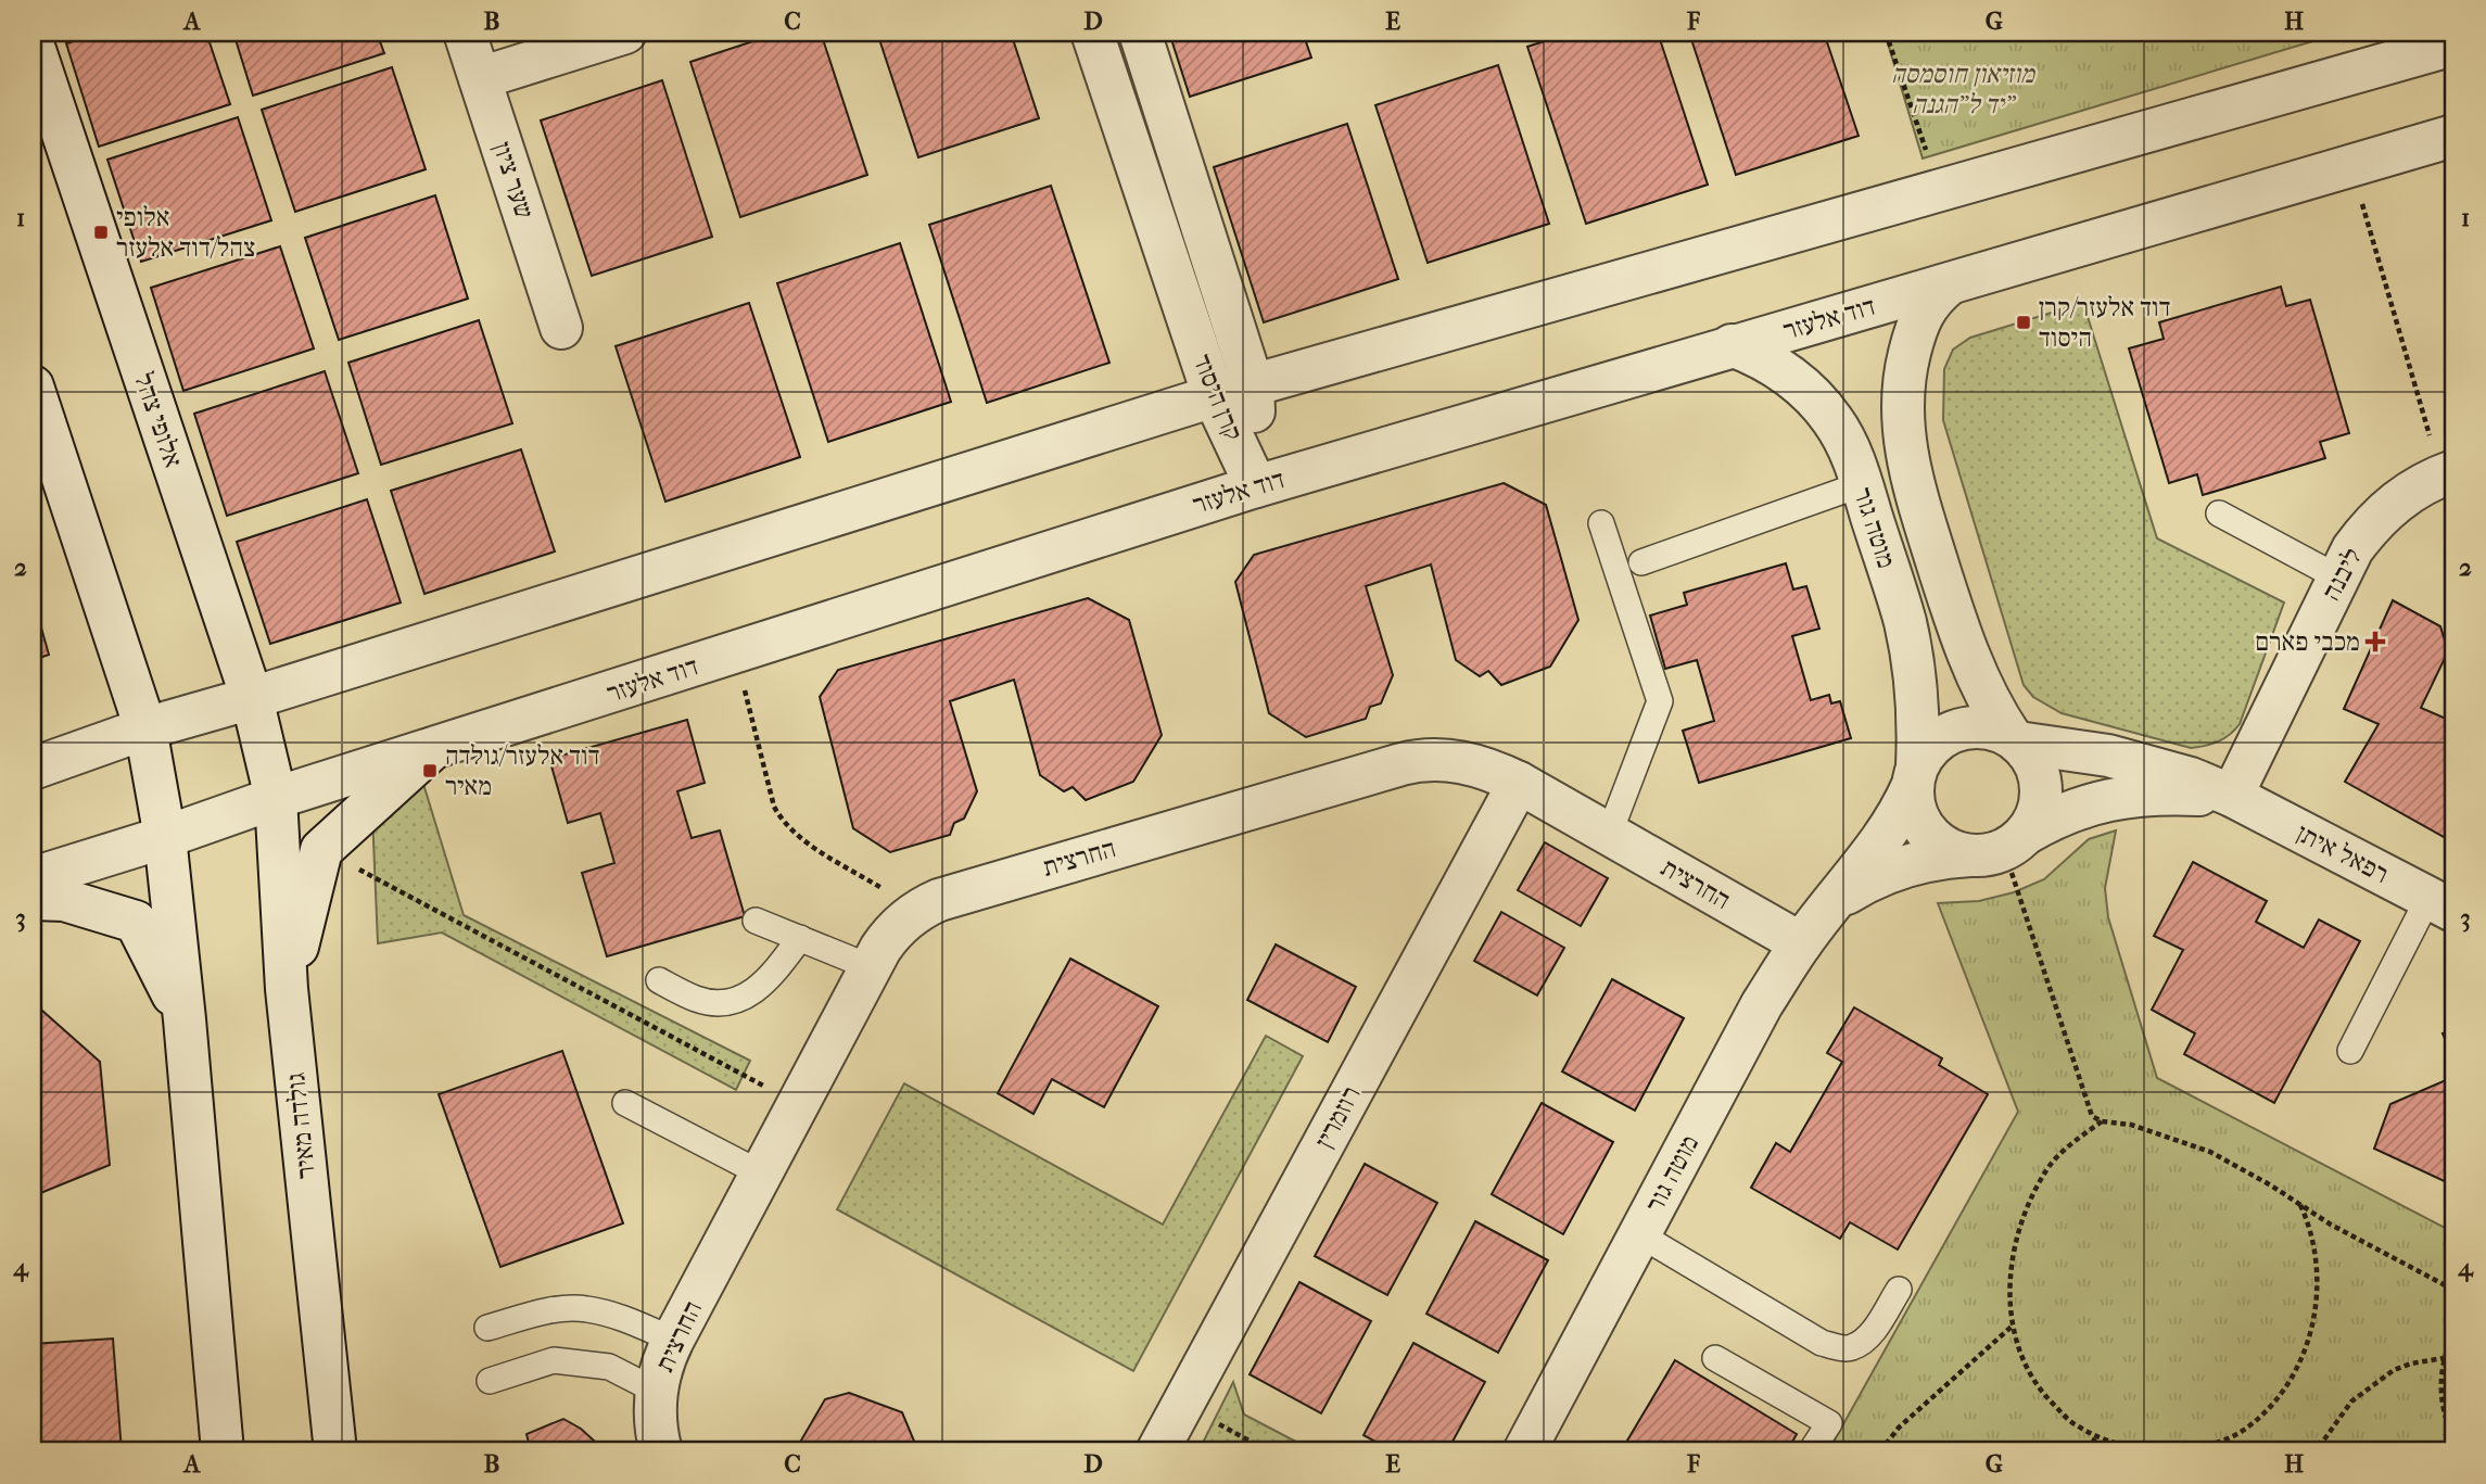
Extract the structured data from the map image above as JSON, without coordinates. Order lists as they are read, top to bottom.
{
  "streets": {
    "street": [
      "שער ציון",
      "דוד אלעזר",
      "קרן היסוד",
      "אלופי צהל",
      "מוטה גור",
      "ליבנה",
      "רפאל איתן",
      "החרצית",
      "רוזמרין",
      "גולדה מאיר"
    ]
  },
  "crossings": [
    ["דוד אלעזר", "קרן היסוד"],
    ["דוד אלעזר", "אלופי צהל"],
    ["דוד אלעזר", "מוטה גור"],
    ["דוד אלעזר", "גולדה מאיר"],
    ["אלופי צהל", "גולדה מאיר"],
    ["מוטה גור", "רפאל איתן"],
    ["מוטה גור", "החרצית"],
    ["ליבנה", "רפאל איתן"],
    ["החרצית", "רוזמרין"]
  ],
  "parks": ["מוזיאון חוסמסה יד ל\"הגנה\""],
  "places": {
    "transit": ["אלופי צהל/דוד אלעזר", "דוד אלעזר/קרן היסוד", "דוד אלעזר/גולדה מאיר"],
    "health": ["מכבי פארם"]
  },
  "grid": {
    "columns": [
      "A",
      "B",
      "C",
      "D",
      "E",
      "F",
      "G",
      "H"
    ],
    "rows": [
      "1",
      "2",
      "3",
      "4"
    ]
  }
}
